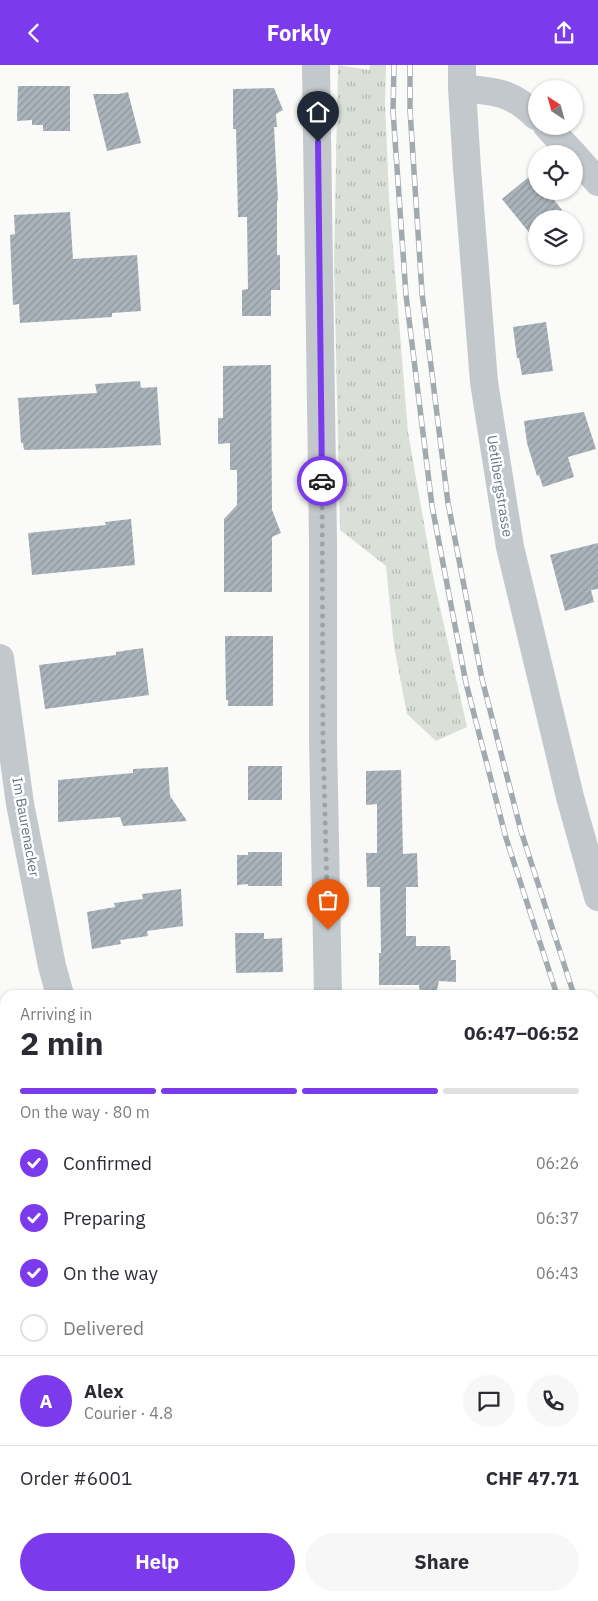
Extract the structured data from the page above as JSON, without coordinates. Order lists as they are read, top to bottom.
{
  "streets": {
    "street": ["Uetlibergstrasse", "Im Baurenacker"]
  },
  "north": "top left",
  "page": {
    "header": "Forkly",
    "heading": ["2 min", "Arriving in", "06:47–06:52"],
    "panel": [
      "Alex",
      "Courier · 4.8",
      "Order #6001",
      "CHF 47.71"
    ],
    "bar": "On the way · 80 m",
    "list": [
      ["Confirmed", "06:26"],
      ["Preparing", "06:37"],
      ["On the way", "06:43"],
      "Delivered"
    ],
    "round": "A",
    "buttons": ["Help", "Share"]
  }
}
